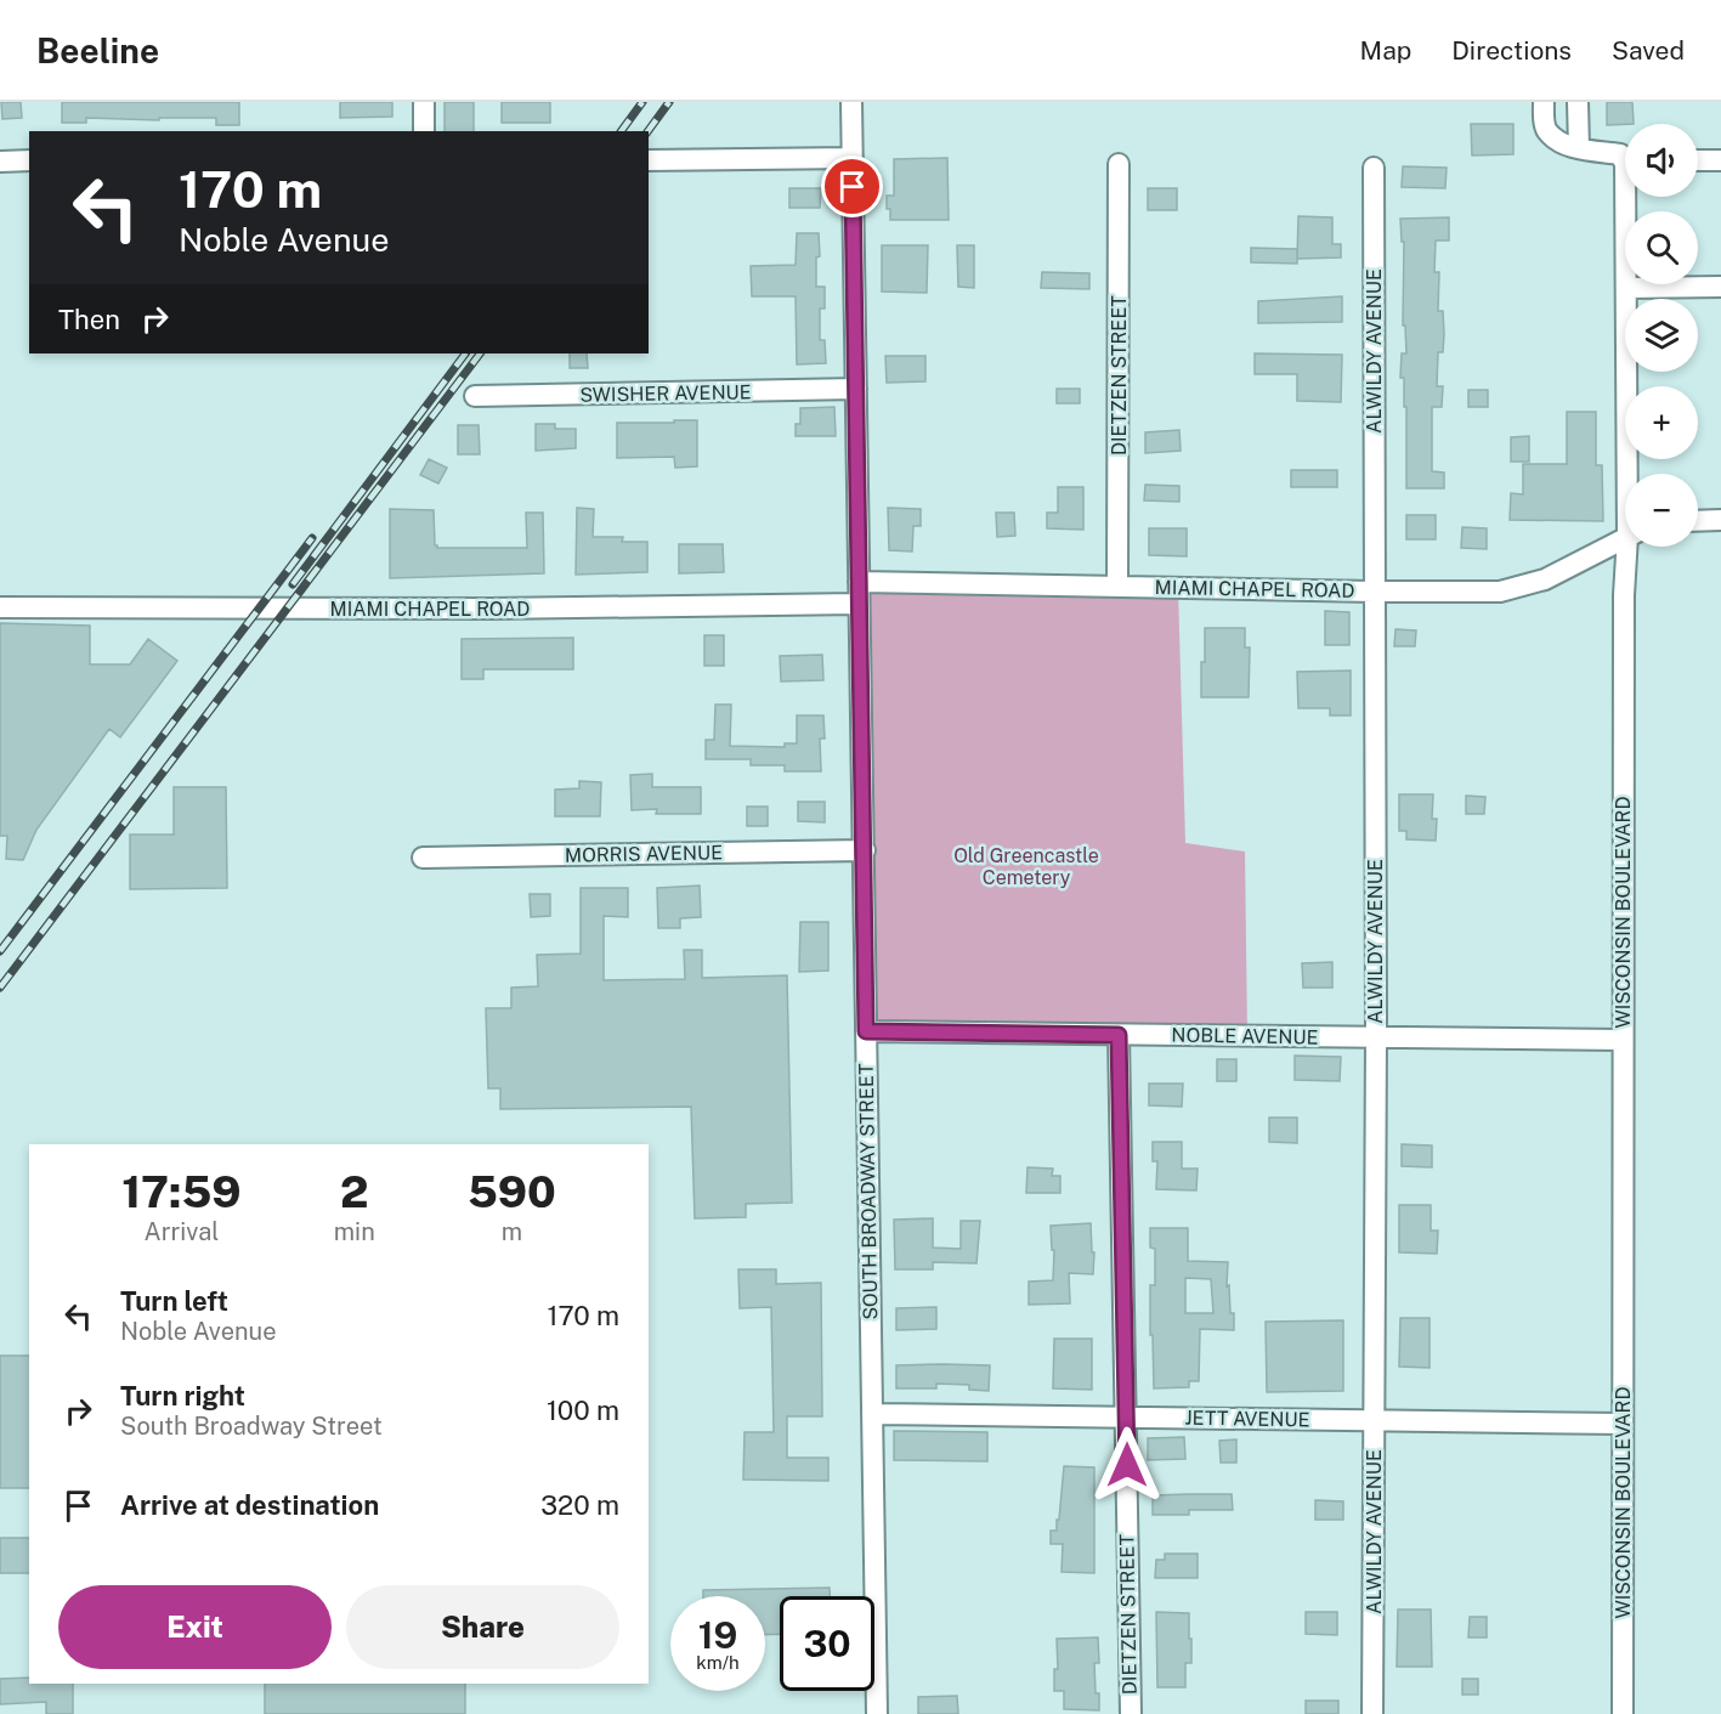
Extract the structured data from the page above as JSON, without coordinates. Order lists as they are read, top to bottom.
{
  "streets": {
    "street": [
      "ALWILDY AVENUE",
      "DIETZEN STREET",
      "SWISHER AVENUE",
      "MIAMI CHAPEL ROAD",
      "MORRIS AVENUE",
      "WISCONSIN BOULEVARD",
      "NOBLE AVENUE",
      "SOUTH BROADWAY STREET",
      "JETT AVENUE"
    ]
  },
  "crossings": [
    ["ALWILDY AVENUE", "MIAMI CHAPEL ROAD"],
    ["ALWILDY AVENUE", "NOBLE AVENUE"],
    ["ALWILDY AVENUE", "JETT AVENUE"],
    ["DIETZEN STREET", "MIAMI CHAPEL ROAD"],
    ["DIETZEN STREET", "NOBLE AVENUE"],
    ["DIETZEN STREET", "JETT AVENUE"],
    ["SWISHER AVENUE", "SOUTH BROADWAY STREET"],
    ["MIAMI CHAPEL ROAD", "SOUTH BROADWAY STREET"],
    ["MORRIS AVENUE", "SOUTH BROADWAY STREET"],
    ["WISCONSIN BOULEVARD", "NOBLE AVENUE"],
    ["WISCONSIN BOULEVARD", "JETT AVENUE"],
    ["NOBLE AVENUE", "SOUTH BROADWAY STREET"],
    ["SOUTH BROADWAY STREET", "JETT AVENUE"]
  ],
  "parks": ["Old Greencastle Cemetery"],
  "page": {
    "header": "Beeline",
    "nav": ["Map", "Directions", "Saved"],
    "map_buttons": ["+", "−"],
    "turn": ["170 m", "Noble Avenue"],
    "then": "Then",
    "eta": [
      "17:59",
      "Arrival",
      "2",
      "min",
      "590",
      "m"
    ],
    "list": [
      {
        "name": "Turn left",
        "note": "Noble Avenue",
        "value": "170 m"
      },
      {
        "name": "Turn right",
        "note": "South Broadway Street",
        "value": "100 m"
      },
      {
        "name": "Arrive at destination",
        "value": "320 m"
      }
    ],
    "buttons": ["Exit", "Share"],
    "speed": "19 km/h",
    "limit": "30"
  }
}
